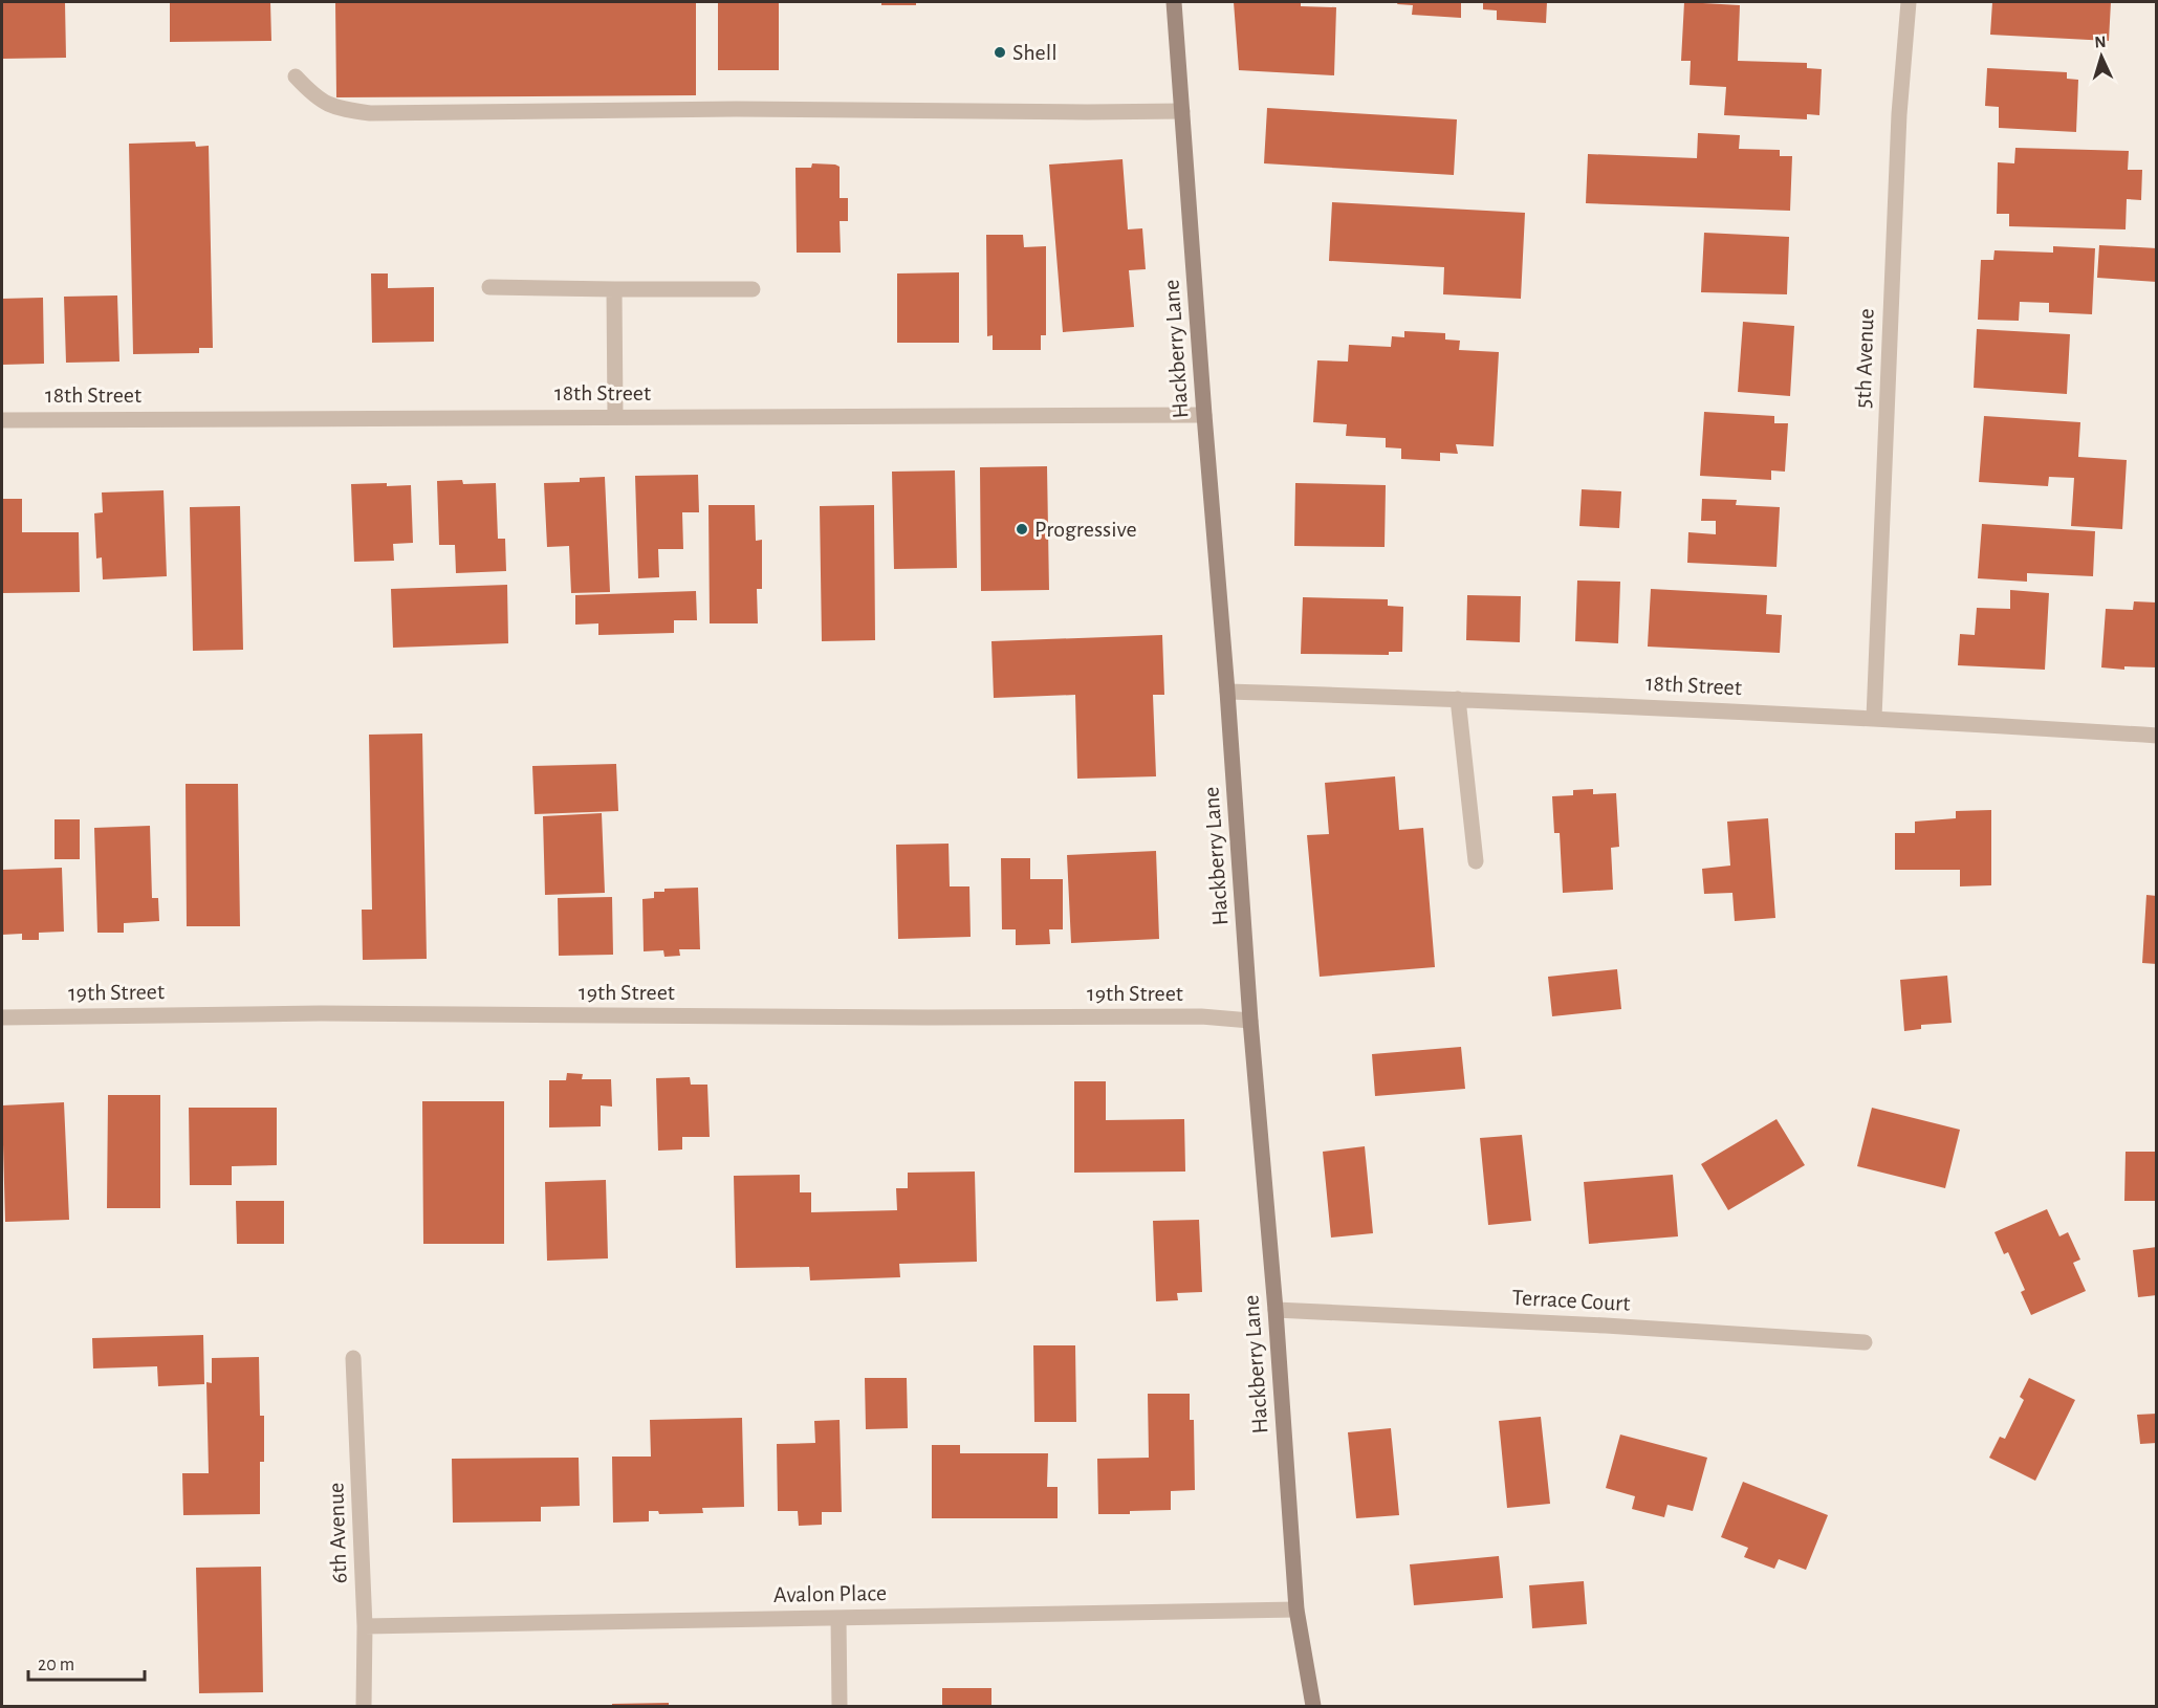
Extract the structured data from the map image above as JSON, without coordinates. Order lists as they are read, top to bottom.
{
  "streets": {
    "main road": ["Hackberry Lane"],
    "street": [
      "5th Avenue",
      "18th Street",
      "19th Street",
      "Terrace Court",
      "6th Avenue",
      "Avalon Place"
    ]
  },
  "crossings": [
    ["Hackberry Lane", "18th Street"],
    ["Hackberry Lane", "19th Street"],
    ["Hackberry Lane", "Terrace Court"],
    ["Hackberry Lane", "Avalon Place"],
    ["5th Avenue", "18th Street"],
    ["6th Avenue", "Avalon Place"]
  ],
  "places": ["Shell", "Progressive"],
  "scale_bar": "20 m",
  "north": "top"
}
